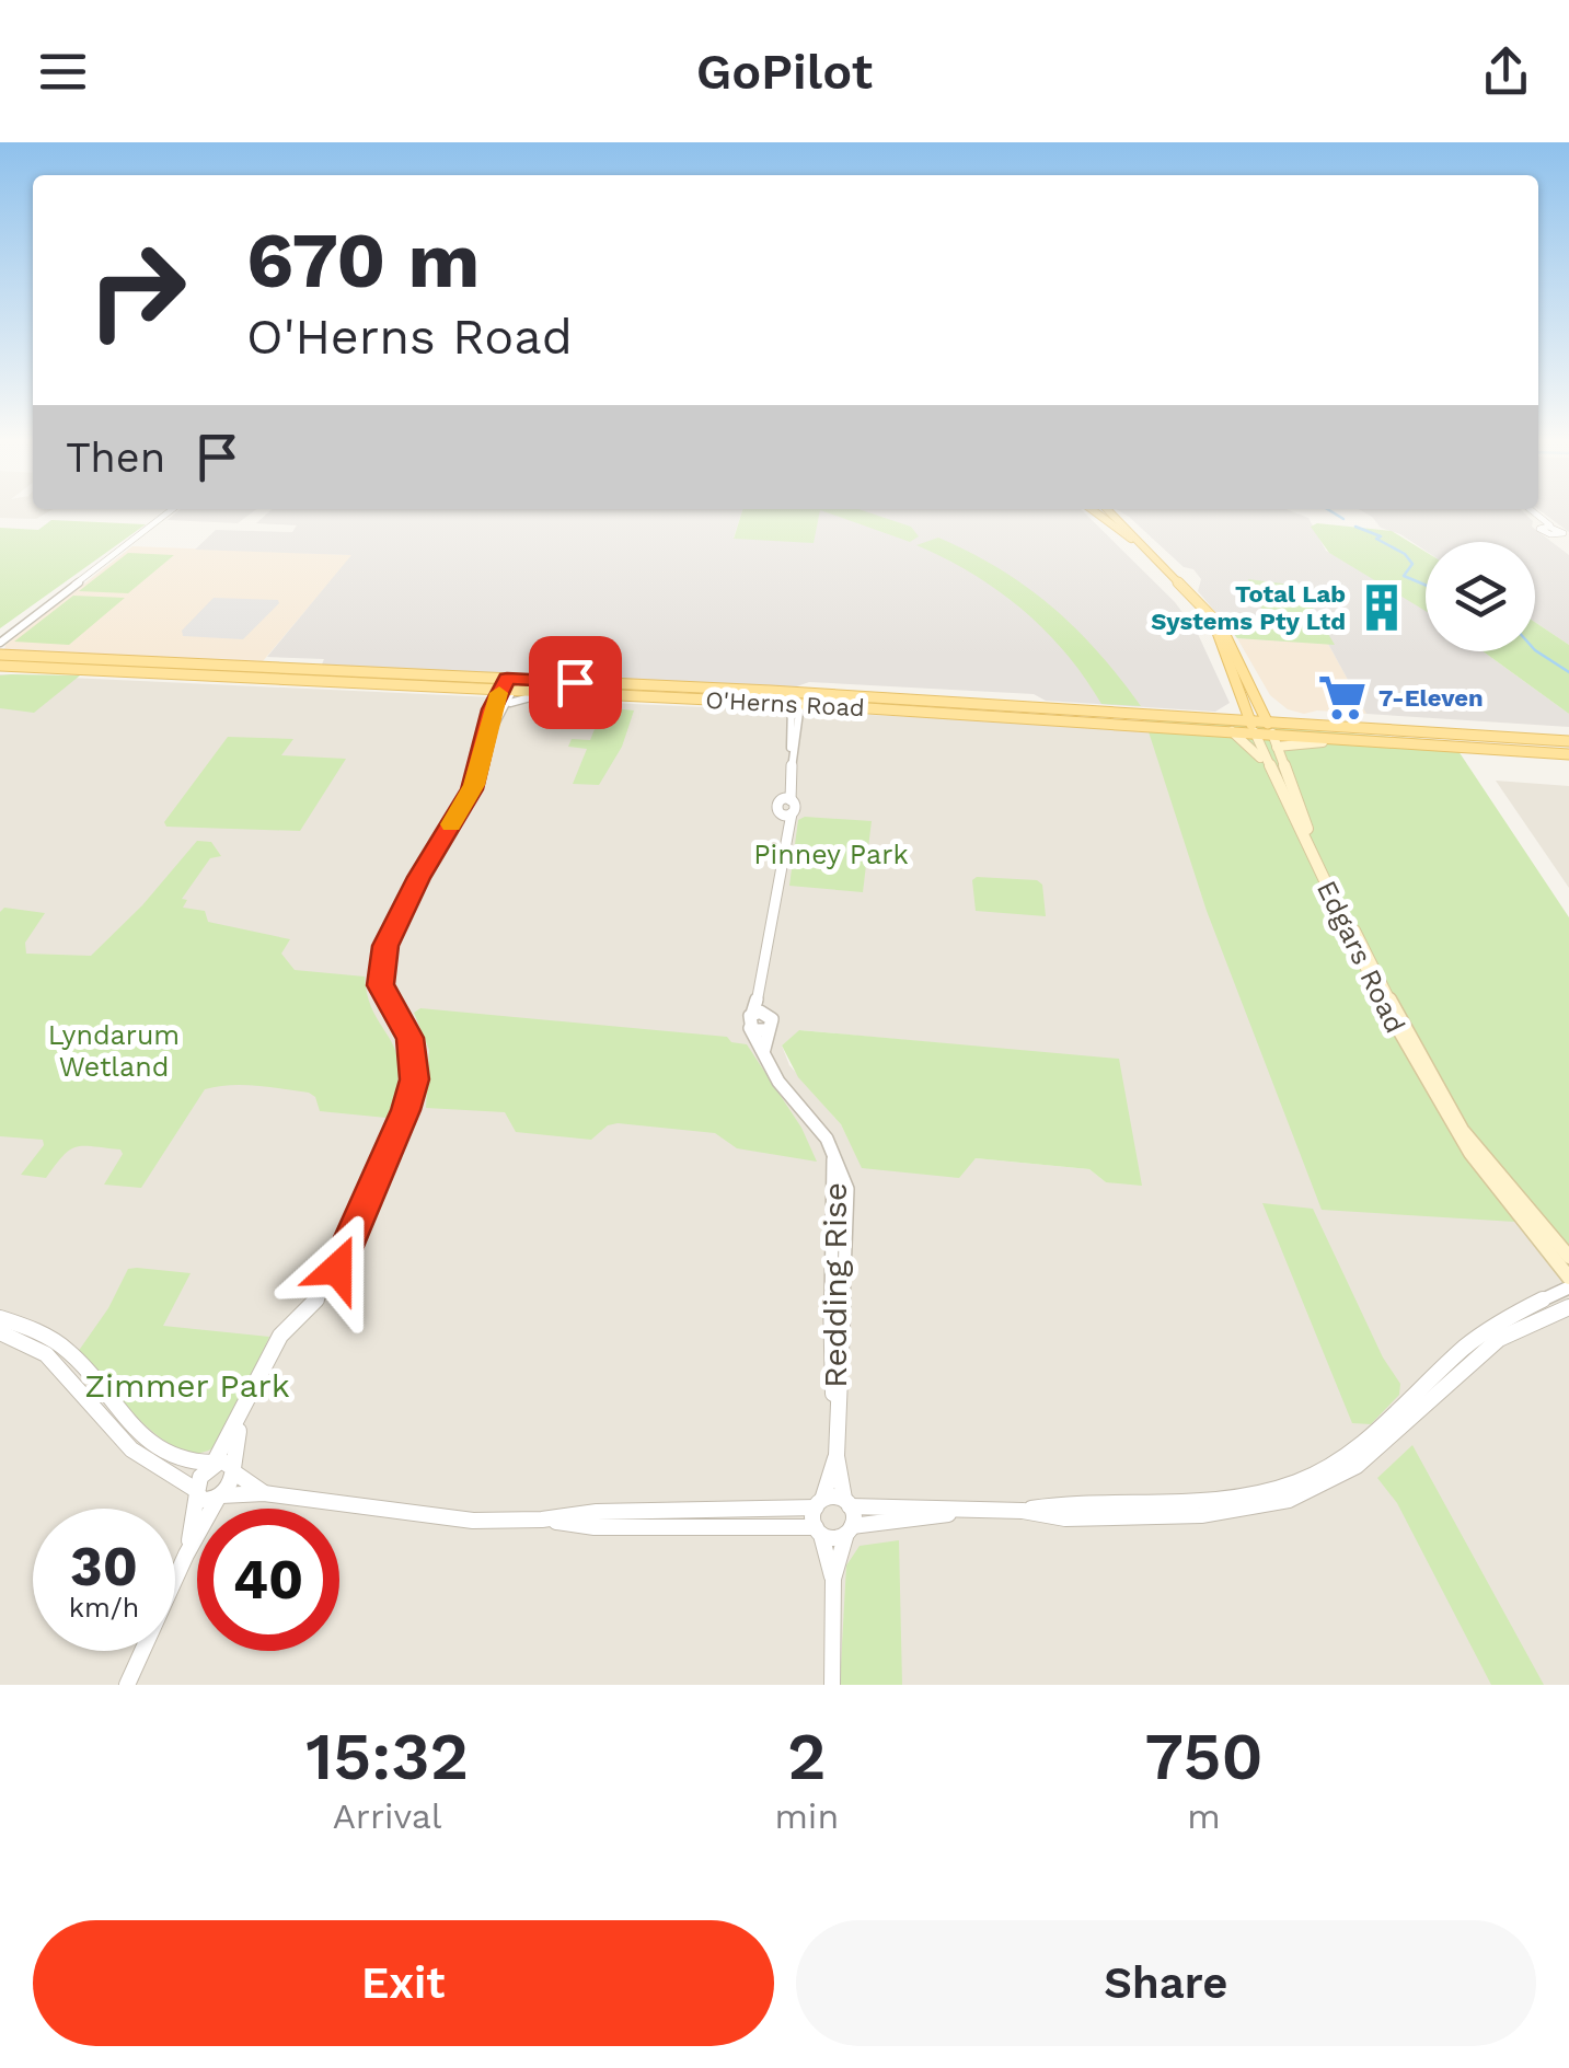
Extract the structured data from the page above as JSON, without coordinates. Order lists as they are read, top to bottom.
{
  "streets": {
    "main road": ["O'Herns Road", "Edgars Road"],
    "street": ["Redding Rise"]
  },
  "crossings": [
    ["O'Herns Road", "Edgars Road"]
  ],
  "parks": ["Pinney Park", "Lyndarum Wetland", "Zimmer Park"],
  "places": {
    "building": ["Total Lab Systems Pty Ltd"],
    "supermarket": ["7-Eleven"]
  },
  "page": {
    "header": "GoPilot",
    "turn": ["670 m", "O'Herns Road"],
    "then": "Then",
    "speed": "30 km/h",
    "limit": "40",
    "eta": [
      "15:32",
      "Arrival",
      "2",
      "min",
      "750",
      "m"
    ],
    "buttons": ["Exit", "Share"]
  }
}
